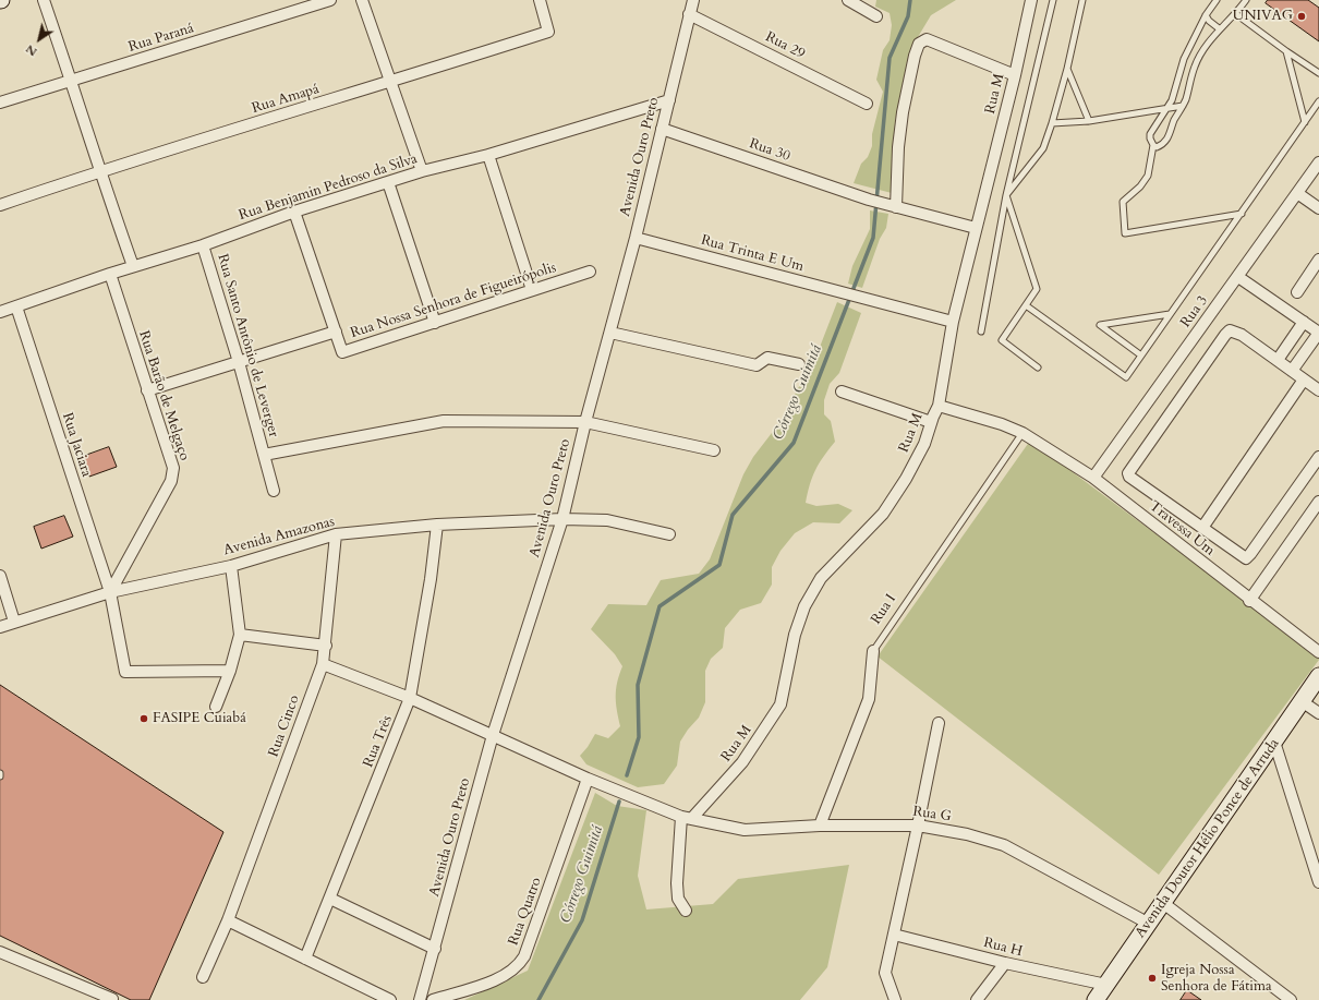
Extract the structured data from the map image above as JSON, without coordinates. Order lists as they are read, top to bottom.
{
  "streets": {
    "street": [
      "Rua Paraná",
      "Rua 29",
      "Rua M",
      "Rua Amapá",
      "Rua 30",
      "Avenida Ouro Preto",
      "Rua Benjamin Pedroso da Silva",
      "Rua Trinta E Um",
      "Rua Nossa Senhora de Figueirópolis",
      "Rua 3",
      "Rua Santo Antônio de Leverger",
      "Rua Barão de Melgaço",
      "Rua Jaciara",
      "Travessa Um",
      "Avenida Amazonas",
      "Rua I",
      "Rua Cinco",
      "Rua Três",
      "Rua G",
      "Avenida Doutor Hélio Ponce de Arruda",
      "Rua Quatro",
      "Rua H"
    ]
  },
  "crossings": [
    ["Rua 29", "Avenida Ouro Preto"],
    ["Rua M", "Rua 30"],
    ["Rua M", "Rua Trinta E Um"],
    ["Rua M", "Travessa Um"],
    ["Rua M", "Rua G"],
    ["Rua 30", "Avenida Ouro Preto"],
    ["Avenida Ouro Preto", "Rua Benjamin Pedroso da Silva"],
    ["Avenida Ouro Preto", "Rua Trinta E Um"],
    ["Avenida Ouro Preto", "Rua Santo Antônio de Leverger"],
    ["Avenida Ouro Preto", "Avenida Amazonas"],
    ["Rua Benjamin Pedroso da Silva", "Rua Nossa Senhora de Figueirópolis"],
    ["Rua Benjamin Pedroso da Silva", "Rua Santo Antônio de Leverger"],
    ["Rua Benjamin Pedroso da Silva", "Rua Barão de Melgaço"],
    ["Rua Benjamin Pedroso da Silva", "Rua Jaciara"],
    ["Rua 3", "Travessa Um"],
    ["Rua Barão de Melgaço", "Rua Jaciara"],
    ["Rua Barão de Melgaço", "Avenida Amazonas"],
    ["Rua Jaciara", "Avenida Amazonas"],
    ["Travessa Um", "Rua I"],
    ["Avenida Amazonas", "Rua Cinco"],
    ["Avenida Amazonas", "Rua Três"],
    ["Rua I", "Rua G"],
    ["Rua G", "Avenida Doutor Hélio Ponce de Arruda"],
    ["Avenida Doutor Hélio Ponce de Arruda", "Rua H"]
  ],
  "water": ["Córrego Guimitá"],
  "places": ["UNIVAG", "FASIPE Cuiabá", "Igreja Nossa Senhora de Fátima"],
  "north": "bottom left"
}
